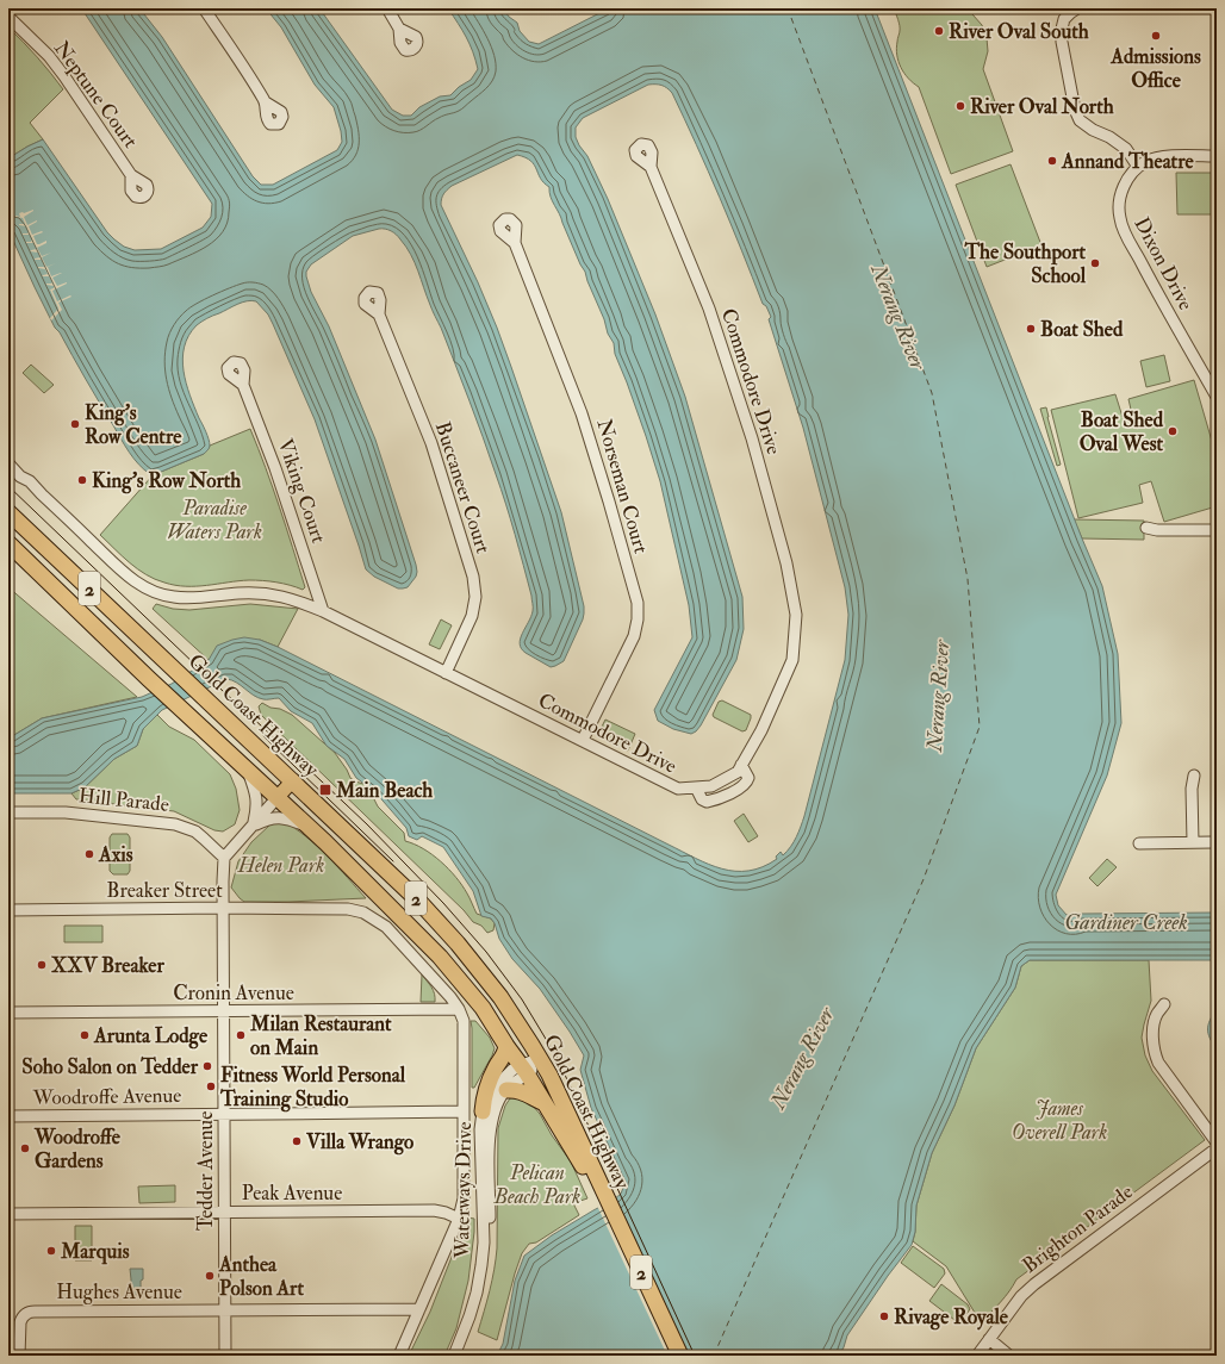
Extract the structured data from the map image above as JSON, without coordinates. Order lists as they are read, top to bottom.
{
  "streets": {
    "highway": ["2", "Gold Coast Highway"],
    "street": [
      "Neptune Court",
      "Dixon Drive",
      "Commodore Drive",
      "Norseman Court",
      "Buccaneer Court",
      "Viking Court",
      "Hill Parade",
      "Breaker Street",
      "Cronin Avenue",
      "Woodroffe Avenue",
      "Tedder Avenue",
      "Waterways Drive",
      "Peak Avenue",
      "Brighton Parade",
      "Hughes Avenue"
    ]
  },
  "crossings": [
    ["Commodore Drive", "Norseman Court"],
    ["Commodore Drive", "Buccaneer Court"],
    ["Commodore Drive", "Viking Court"],
    ["Gold Coast Highway", "Waterways Drive"],
    ["Hill Parade", "Tedder Avenue"],
    ["Breaker Street", "Cronin Avenue"],
    ["Breaker Street", "Tedder Avenue"],
    ["Cronin Avenue", "Tedder Avenue"],
    ["Woodroffe Avenue", "Tedder Avenue"],
    ["Tedder Avenue", "Peak Avenue"],
    ["Tedder Avenue", "Hughes Avenue"]
  ],
  "water": ["Nerang River", "Gardiner Creek"],
  "parks": [
    "Paradise Waters Park",
    "Helen Park",
    "James Overell Park",
    "Pelican Beach Park"
  ],
  "places": {
    "other": [
      "River Oval South",
      "Admissions Office",
      "River Oval North",
      "Annand Theatre",
      "The Southport School",
      "Boat Shed",
      "King's Row Centre",
      "Boat Shed Oval West",
      "King's Row North",
      "Axis",
      "XXV Breaker",
      "Arunta Lodge",
      "Milan Restaurant on Main",
      "Soho Salon on Tedder",
      "Fitness World Personal Training Studio",
      "Villa Wrango",
      "Woodroffe Gardens",
      "Marquis",
      "Anthea Polson Art",
      "Rivage Royale"
    ],
    "transit": ["Main Beach"]
  }
}
